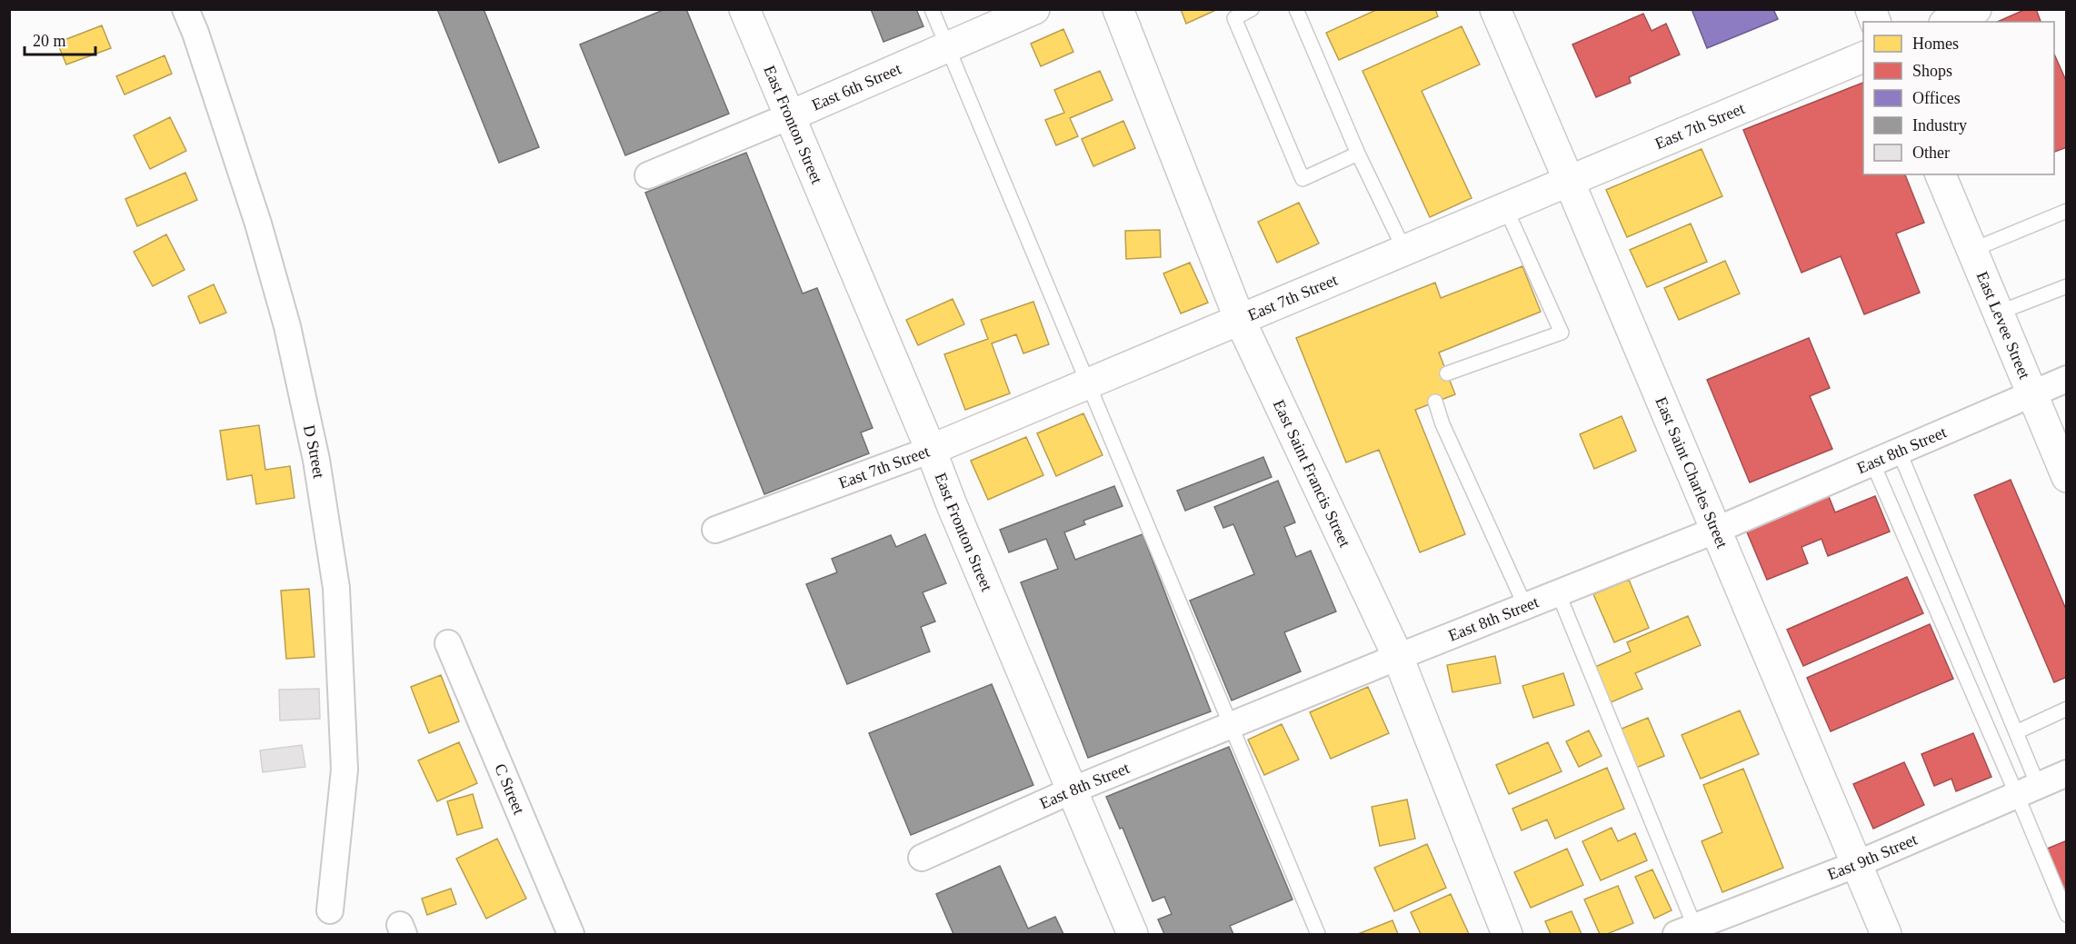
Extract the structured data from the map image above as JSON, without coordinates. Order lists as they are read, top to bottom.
{
  "streets": {
    "street": [
      "East 6th Street",
      "East Fronton Street",
      "East 7th Street",
      "East Levee Street",
      "East 8th Street",
      "D Street",
      "East Saint Charles Street",
      "East Saint Francis Street",
      "C Street",
      "East 9th Street"
    ]
  },
  "crossings": [
    ["East 6th Street", "East Fronton Street"],
    ["East Fronton Street", "East 7th Street"],
    ["East Fronton Street", "East 8th Street"],
    ["East 7th Street", "East Saint Charles Street"],
    ["East 7th Street", "East Saint Francis Street"],
    ["East Levee Street", "East 8th Street"],
    ["East 8th Street", "East Saint Charles Street"],
    ["East 8th Street", "East Saint Francis Street"],
    ["East Saint Charles Street", "East 9th Street"]
  ],
  "legend": [
    "Homes",
    "Shops",
    "Offices",
    "Industry",
    "Other"
  ],
  "scale_bar": "20 m"
}
